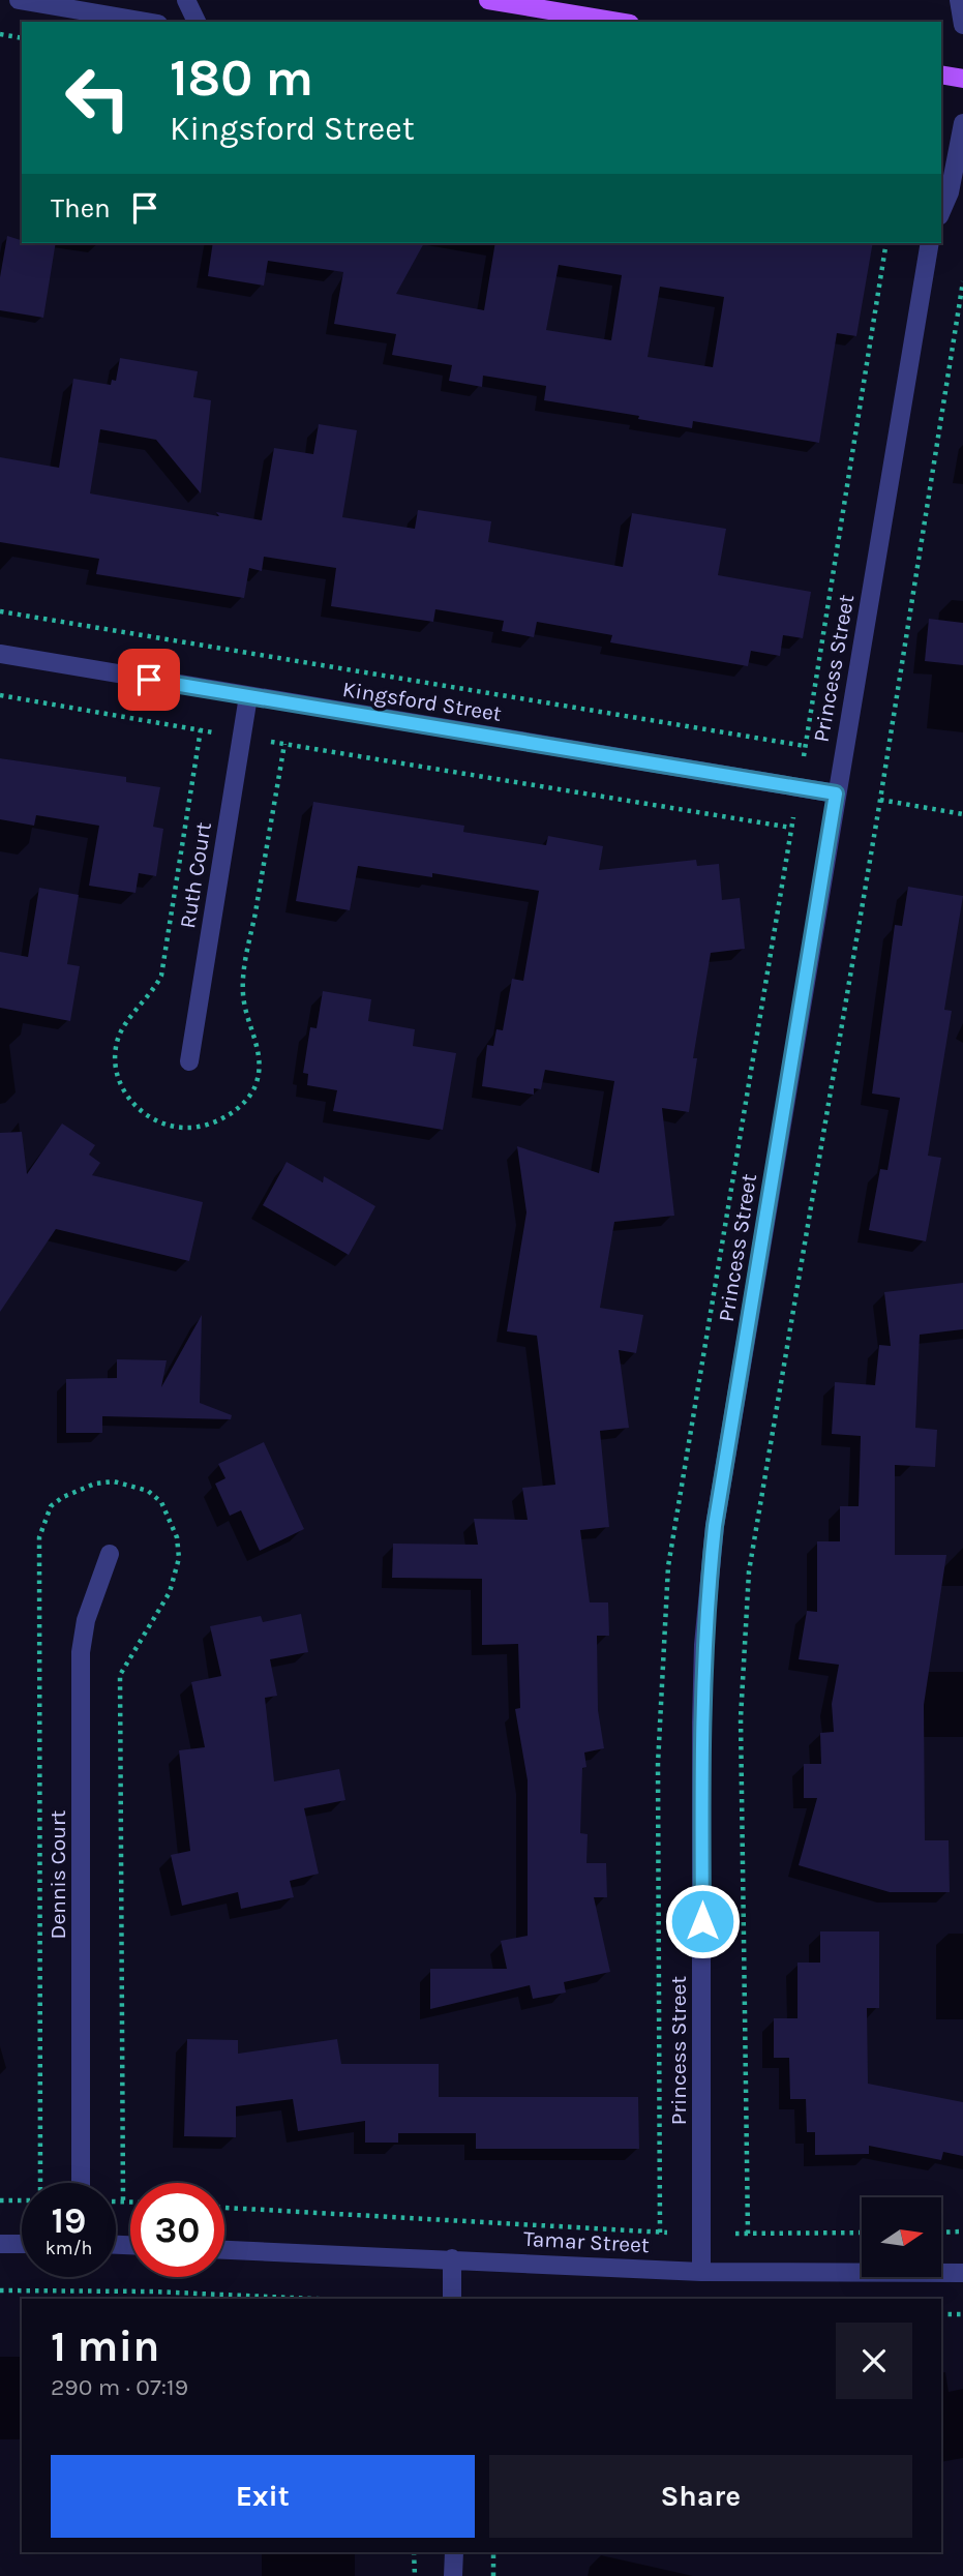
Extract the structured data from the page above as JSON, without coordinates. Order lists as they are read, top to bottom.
{
  "streets": {
    "street": [
      "Princess Street",
      "Kingsford Street",
      "Ruth Court",
      "Dennis Court",
      "Tamar Street"
    ]
  },
  "crossings": [
    ["Princess Street", "Kingsford Street"],
    ["Princess Street", "Tamar Street"],
    ["Kingsford Street", "Ruth Court"]
  ],
  "north": "right",
  "page": {
    "turn": ["180 m", "Kingsford Street"],
    "then": "Then",
    "speed": "19 km/h",
    "limit": "30",
    "heading": ["1 min", "290 m · 07:19"],
    "buttons": ["Exit", "Share"]
  }
}
